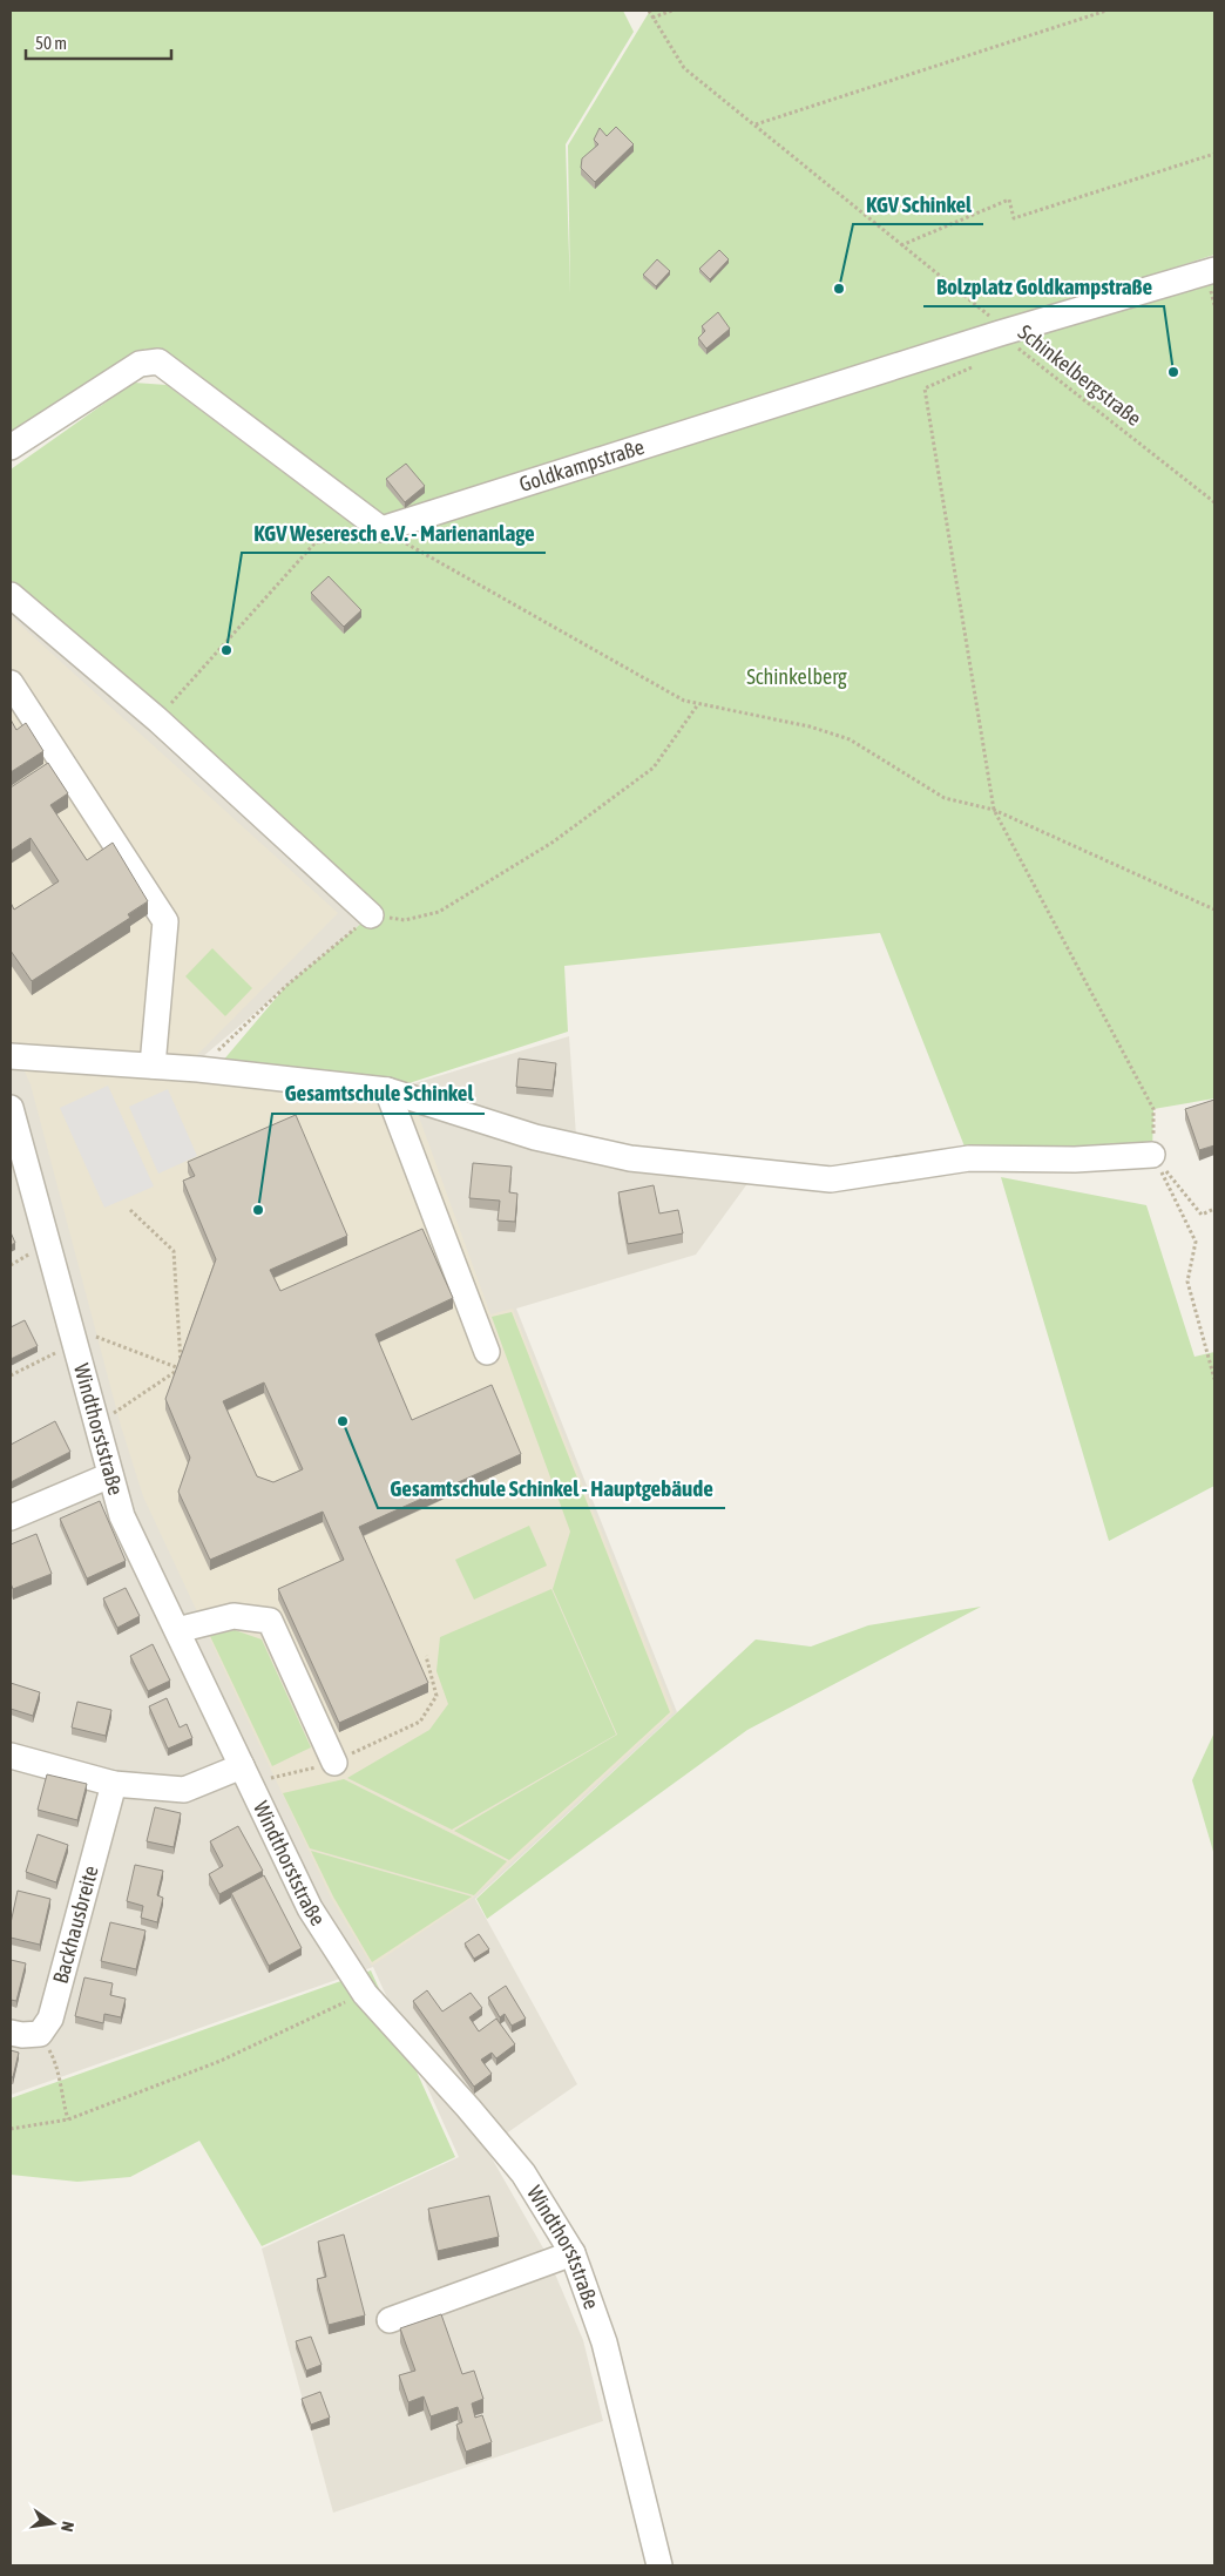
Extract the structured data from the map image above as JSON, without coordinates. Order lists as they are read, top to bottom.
{
  "streets": {
    "street": ["Goldkampstraße", "Windthorststraße", "Backhausbreite"],
    "path": ["Schinkelbergstraße"]
  },
  "crossings": [
    ["Schinkelbergstraße", "Goldkampstraße"]
  ],
  "parks": ["Schinkelberg"],
  "places": [
    "KGV Schinkel",
    "Bolzplatz Goldkampstraße",
    "KGV Weseresch e.V. - Marienanlage",
    "Gesamtschule Schinkel",
    "Gesamtschule Schinkel - Hauptgebäude"
  ],
  "scale_bar": "50 m",
  "north": "right"
}
